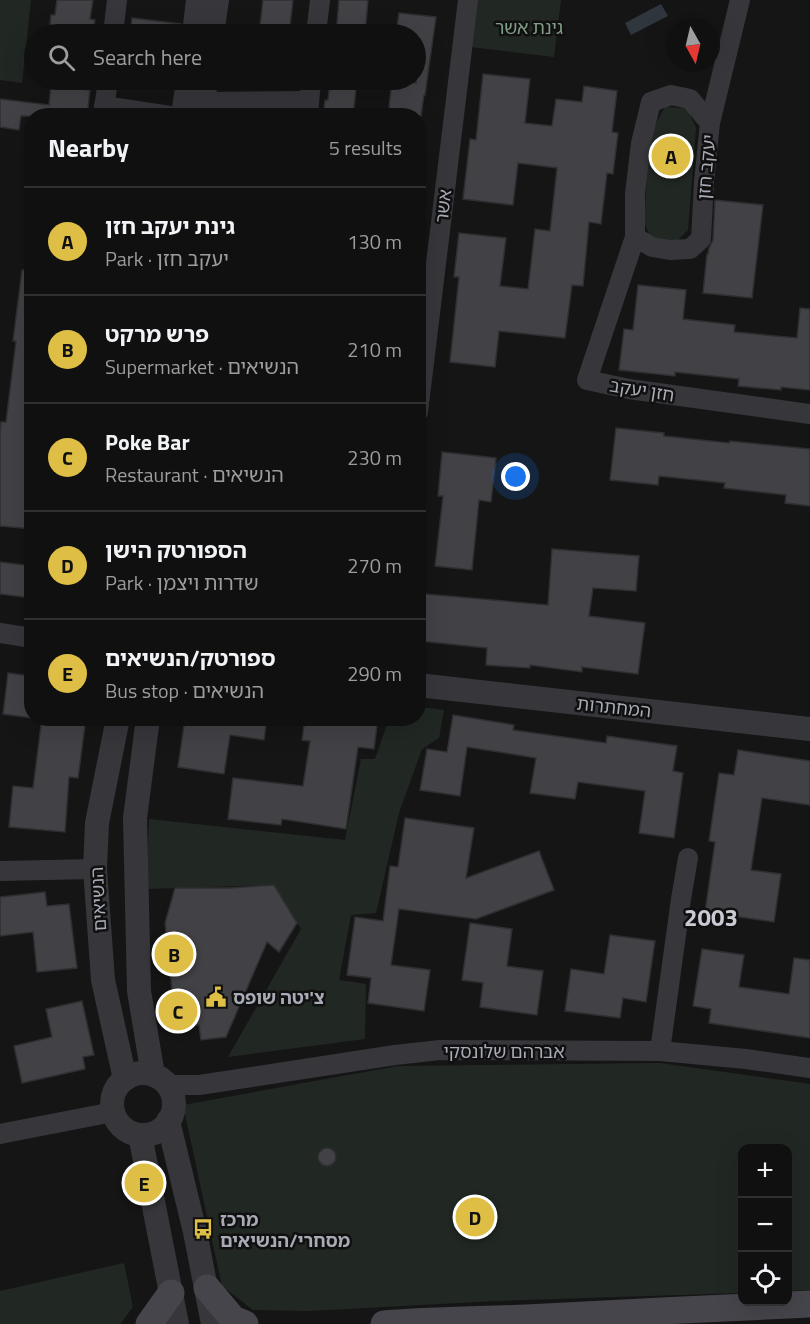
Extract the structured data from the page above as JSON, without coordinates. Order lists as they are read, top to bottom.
{
  "streets": {
    "street": [
      "יעקב חזן",
      "אשר",
      "חזן יעקב",
      "המחתרות",
      "הנשיאים",
      "אברהם שלונסקי"
    ]
  },
  "crossings": [
    ["יעקב חזן", "חזן יעקב"],
    ["הנשיאים", "אברהם שלונסקי"]
  ],
  "districts": ["2003"],
  "parks": ["גינת אשר"],
  "places": {
    "public building": ["צ'יטה שופס"],
    "bus stop": ["מרכז מסחרי/הנשיאים"]
  },
  "north": "bottom",
  "page": {
    "search": "Search here",
    "heading": ["Nearby", "5 results"],
    "pins": [
      "A",
      "B",
      "C",
      "E",
      "D"
    ],
    "list": [
      {
        "mark": "A",
        "name": "גינת יעקב חזן",
        "note": "Park · יעקב חזן",
        "value": "130 m"
      },
      {
        "mark": "B",
        "name": "פרש מרקט",
        "note": "Supermarket · הנשיאים",
        "value": "210 m"
      },
      {
        "mark": "C",
        "name": "Poke Bar",
        "note": "Restaurant · הנשיאים",
        "value": "230 m"
      },
      {
        "mark": "D",
        "name": "הספורטק הישן",
        "note": "Park · שדרות ויצמן",
        "value": "270 m"
      },
      {
        "mark": "E",
        "name": "ספורטק/הנשיאים",
        "note": "Bus stop · הנשיאים",
        "value": "290 m"
      }
    ],
    "map_buttons": ["+", "−"]
  }
}
